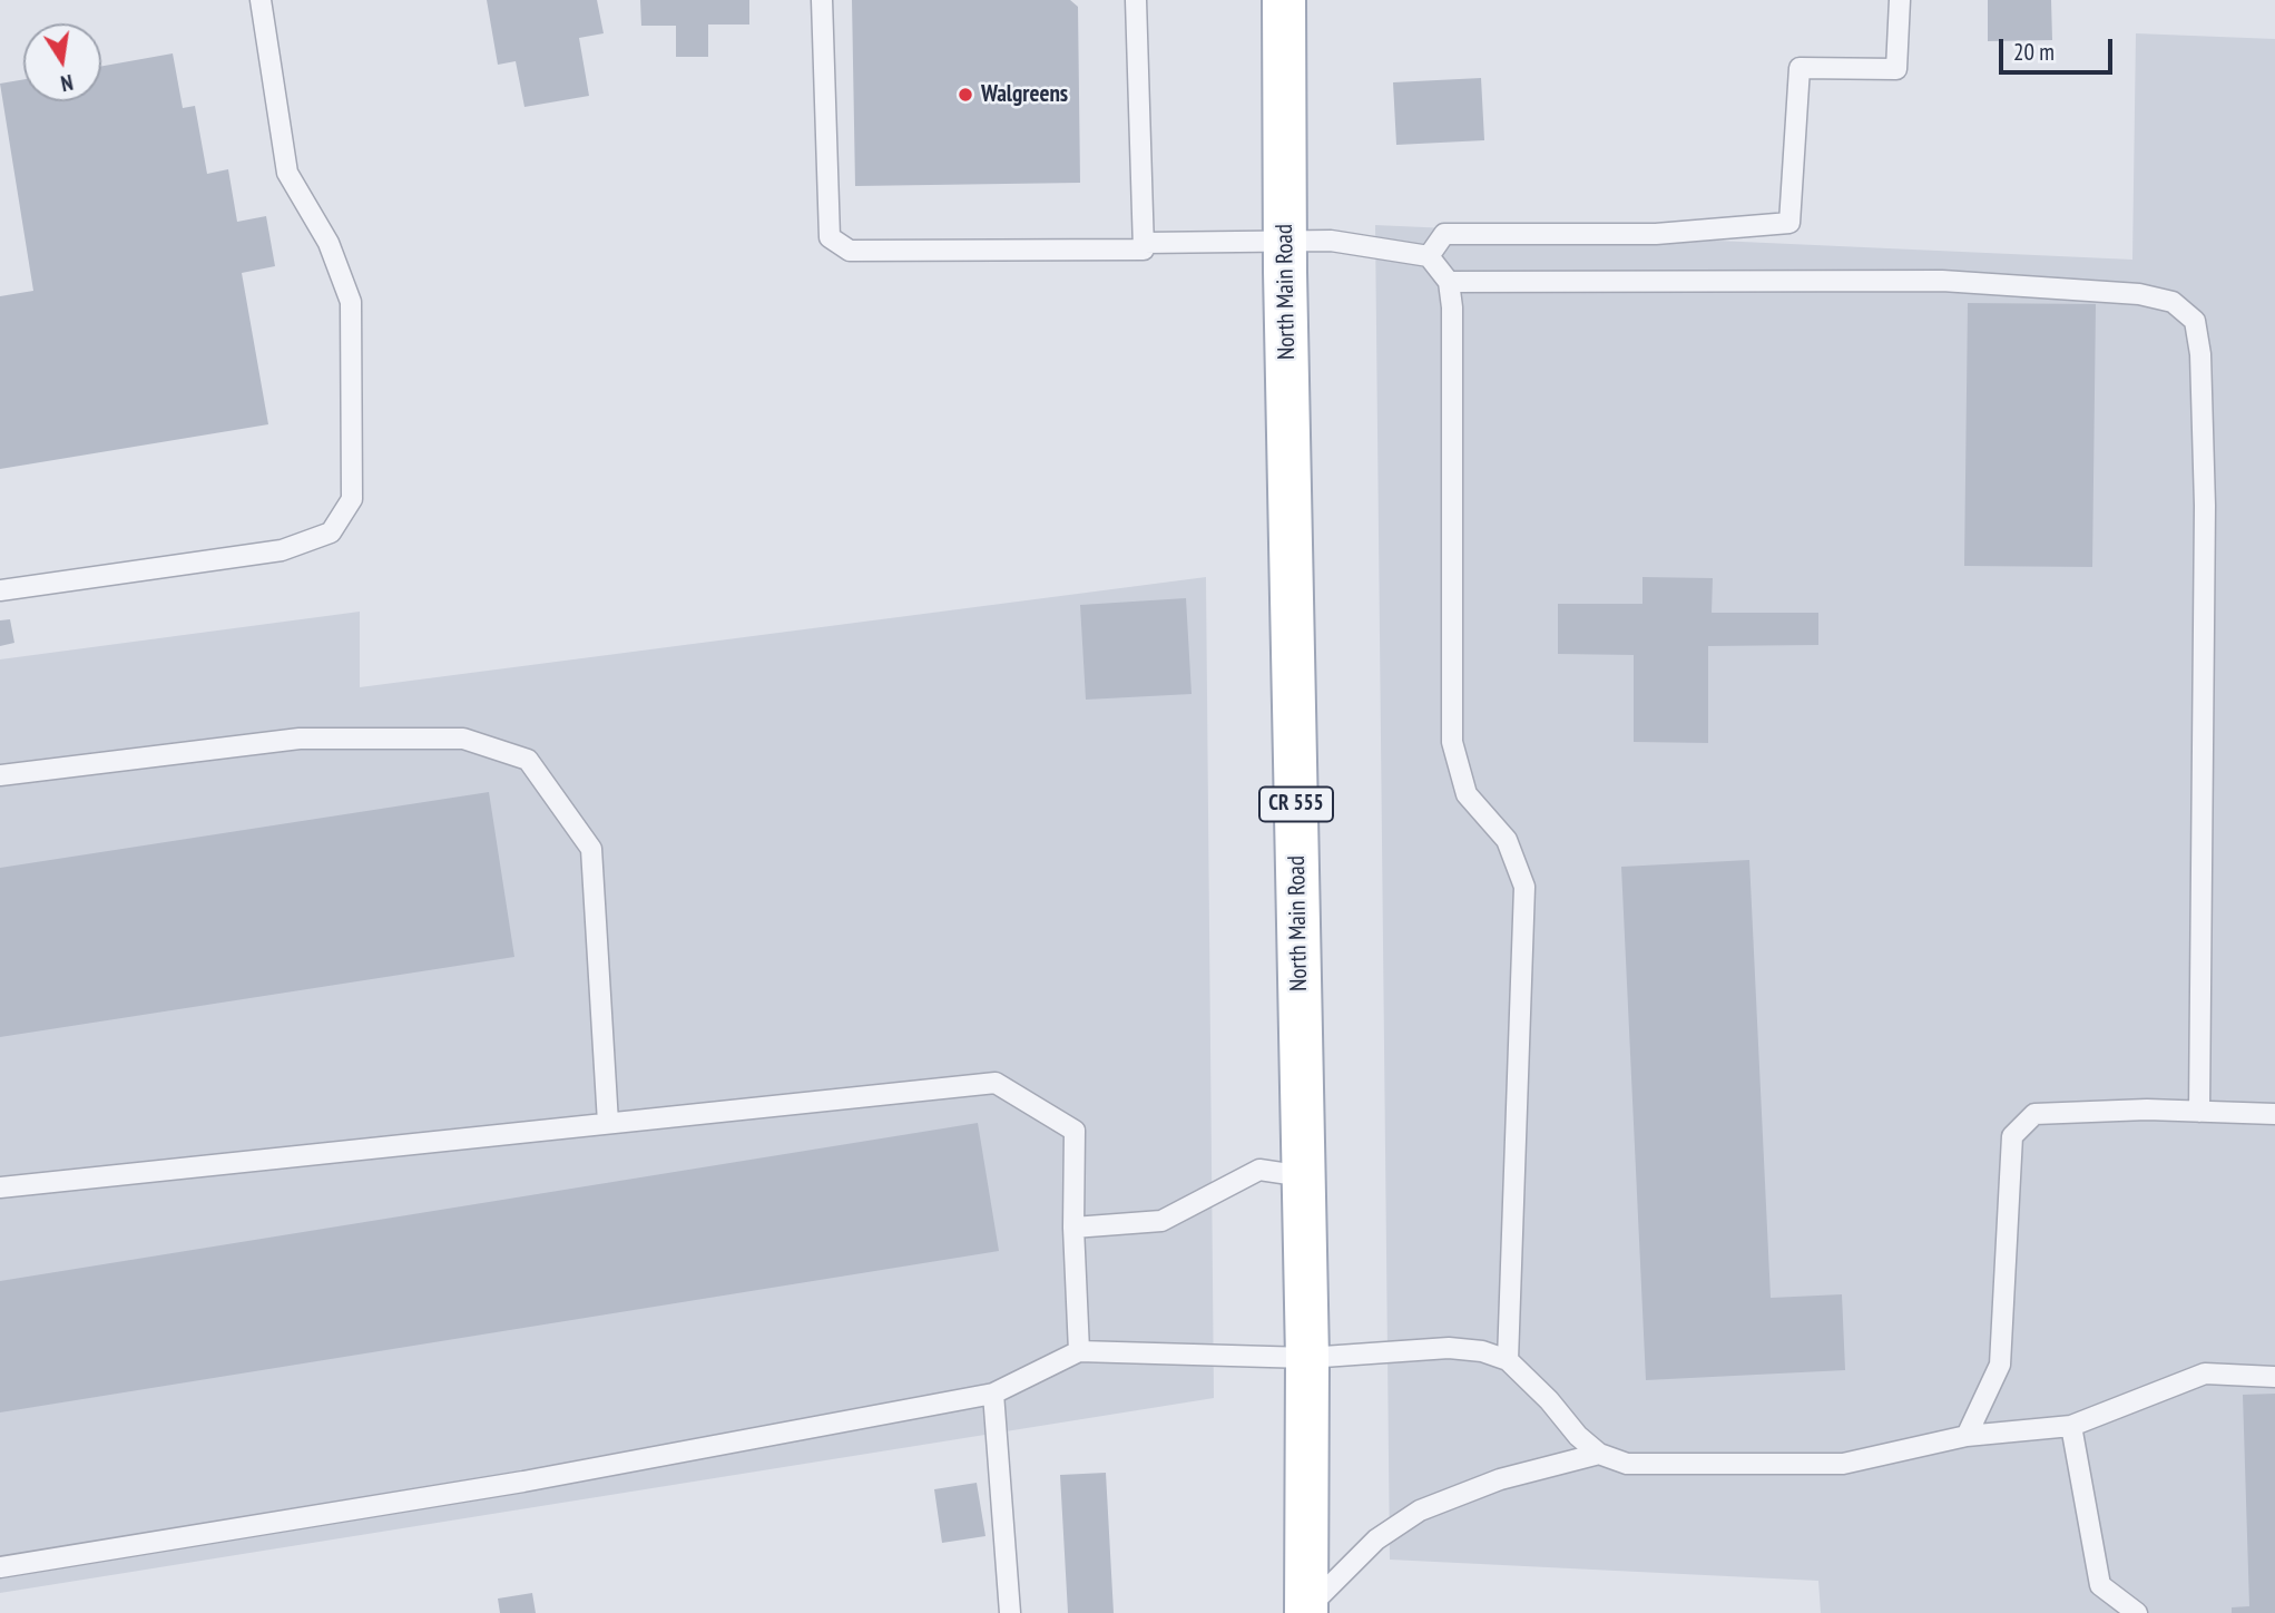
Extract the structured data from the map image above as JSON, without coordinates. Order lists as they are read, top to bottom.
{
  "streets": {
    "main road": ["North Main Road", "CR 555"]
  },
  "places": ["Walgreens"],
  "scale_bar": "20 m",
  "north": "bottom"
}
